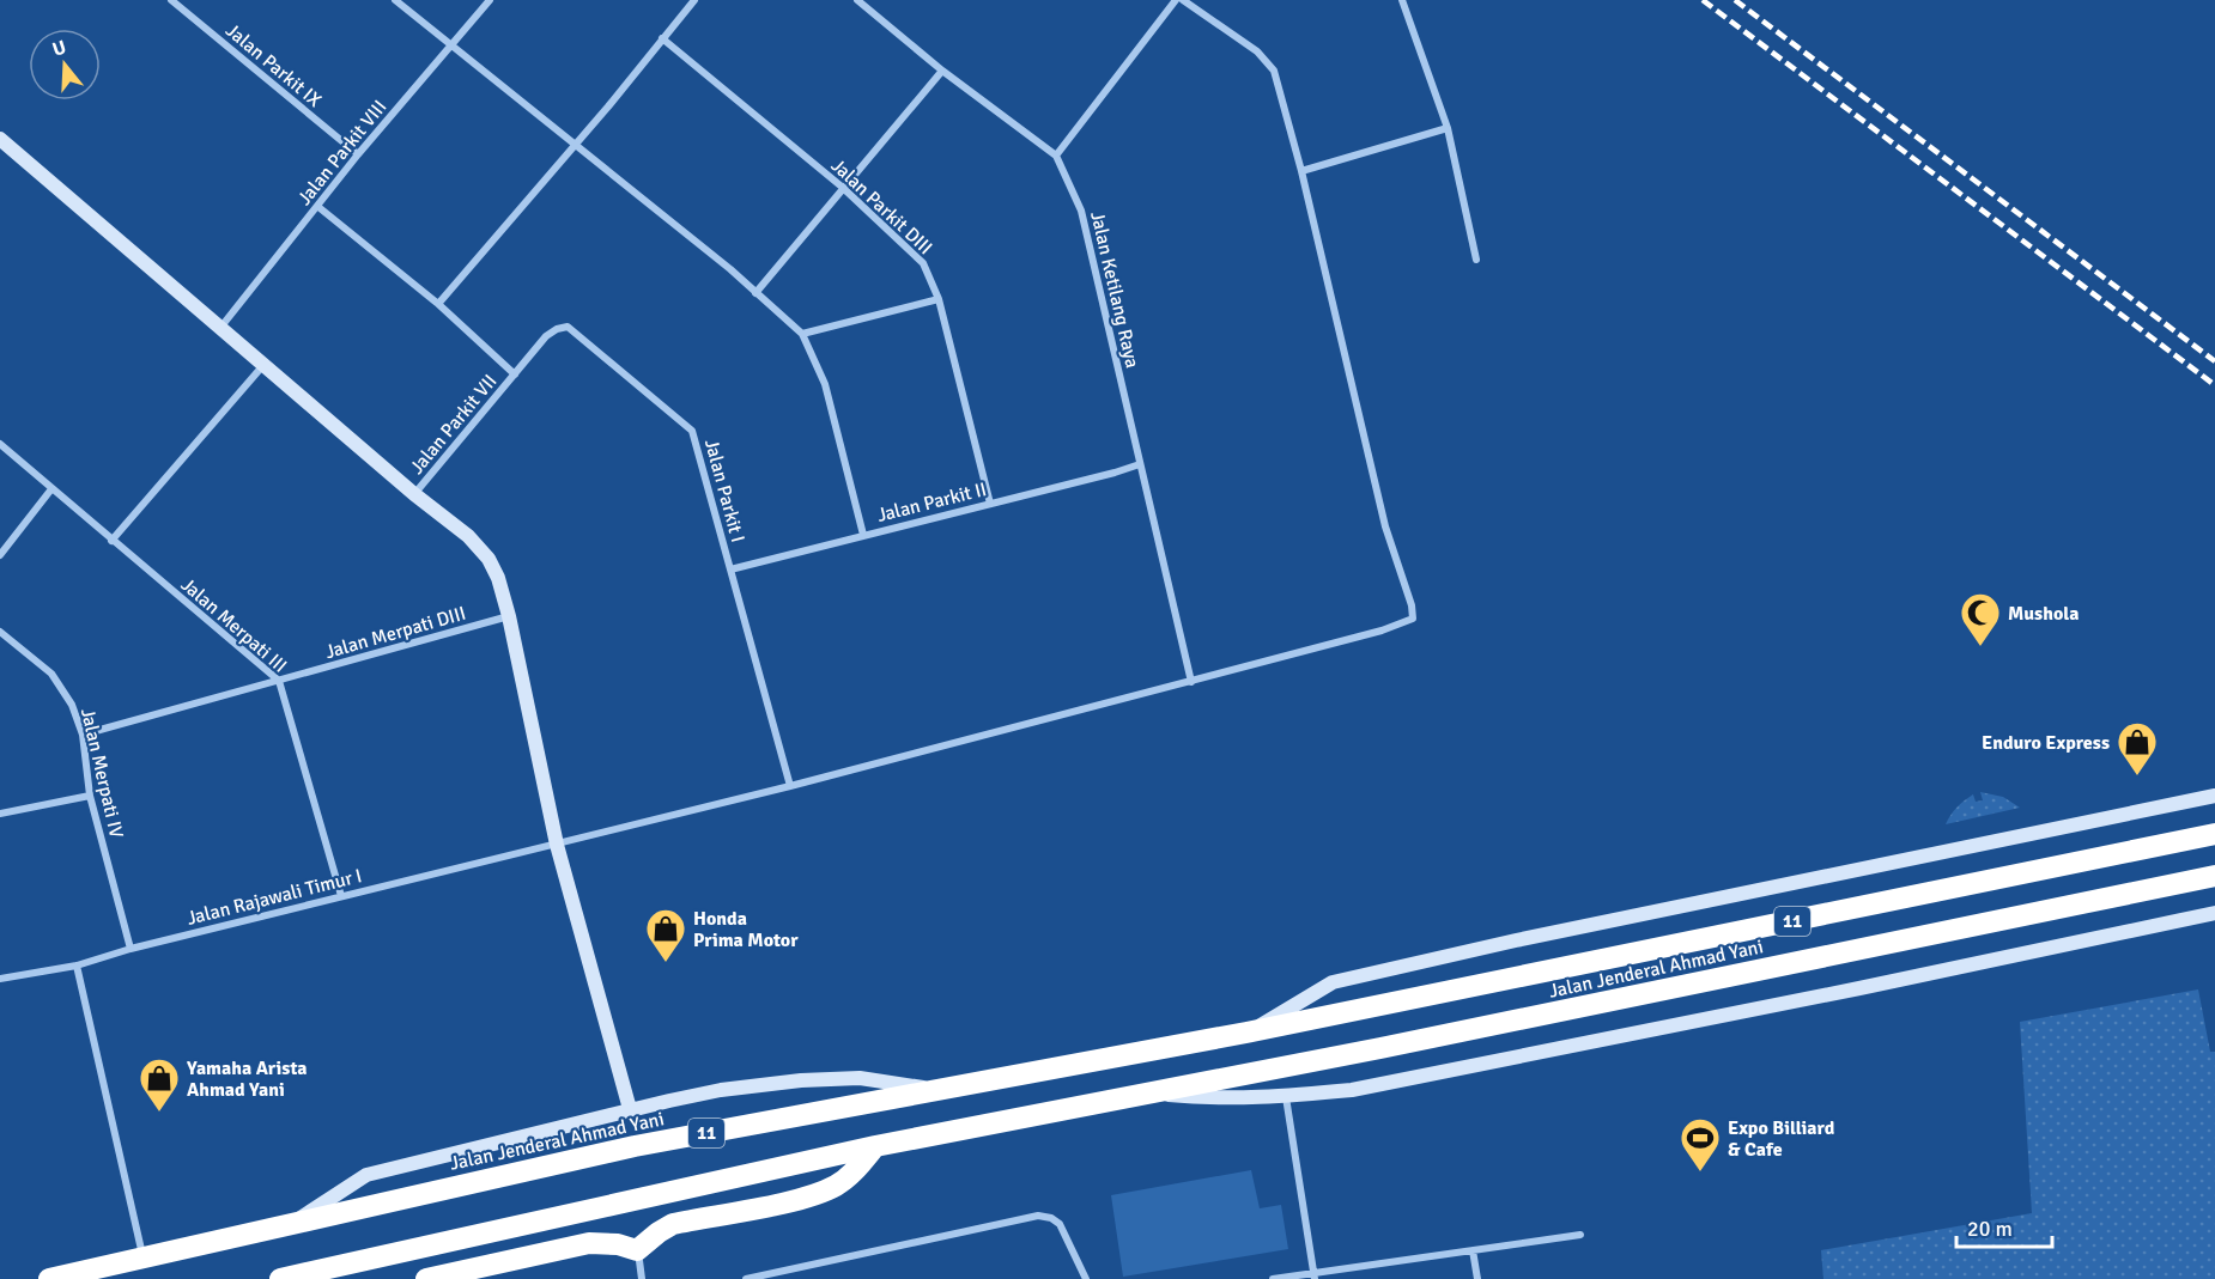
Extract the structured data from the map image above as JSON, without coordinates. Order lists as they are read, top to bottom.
{
  "streets": {
    "highway": ["11", "Jalan Jenderal Ahmad Yani"],
    "street": [
      "Jalan Parkit IX",
      "Jalan Parkit VIII",
      "Jalan Parkit DIII",
      "Jalan Ketilang Raya",
      "Jalan Parkit VII",
      "Jalan Parkit I",
      "Jalan Parkit II",
      "Jalan Merpati III",
      "Jalan Merpati DIII",
      "Jalan Merpati IV",
      "Jalan Rajawali Timur I"
    ]
  },
  "crossings": [
    ["Jalan Parkit IX", "Jalan Parkit VIII"],
    ["Jalan Parkit DIII", "Jalan Parkit II"],
    ["Jalan Ketilang Raya", "Jalan Parkit II"],
    ["Jalan Ketilang Raya", "Jalan Rajawali Timur I"],
    ["Jalan Parkit VII", "Jalan Parkit I"],
    ["Jalan Parkit I", "Jalan Parkit II"],
    ["Jalan Parkit I", "Jalan Rajawali Timur I"],
    ["Jalan Merpati III", "Jalan Merpati DIII"],
    ["Jalan Merpati III", "Jalan Rajawali Timur I"],
    ["Jalan Merpati DIII", "Jalan Merpati IV"],
    ["Jalan Merpati IV", "Jalan Rajawali Timur I"]
  ],
  "places": {
    "mosque": ["Mushola"],
    "shop": ["Enduro Express", "Honda Prima Motor", "Yamaha Arista Ahmad Yani"],
    "sports": ["Expo Billiard & Cafe"]
  },
  "scale_bar": "20 m",
  "north": "top"
}
